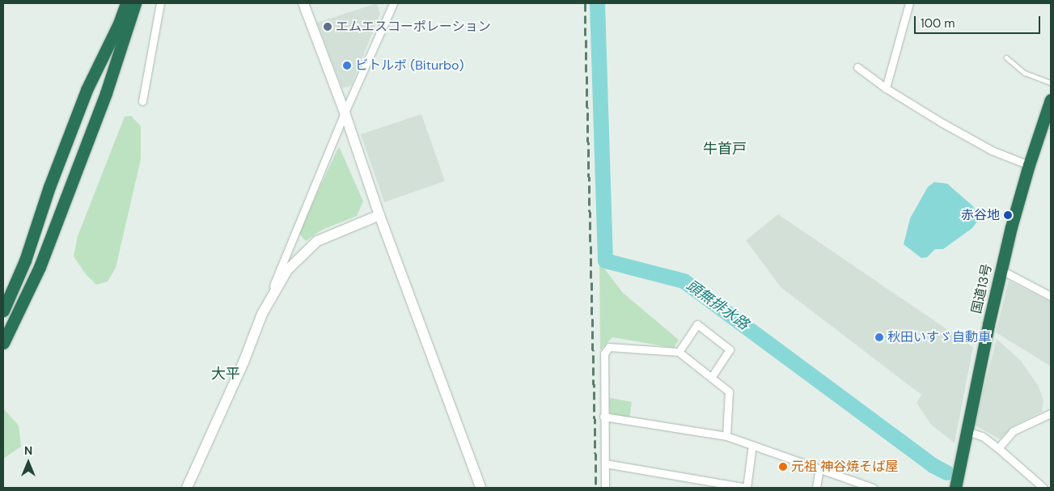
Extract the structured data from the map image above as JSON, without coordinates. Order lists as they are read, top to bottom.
{
  "streets": {
    "highway": ["国道13号"]
  },
  "districts": ["牛首戸", "大平"],
  "water": ["頭無排水路"],
  "places": [
    "エムエスコーポレーション",
    "ビトルボ (Biturbo)",
    "赤谷地",
    "秋田いすゞ自動車",
    "元祖 神谷焼そば屋"
  ],
  "scale_bar": "100 m",
  "north": "top"
}
